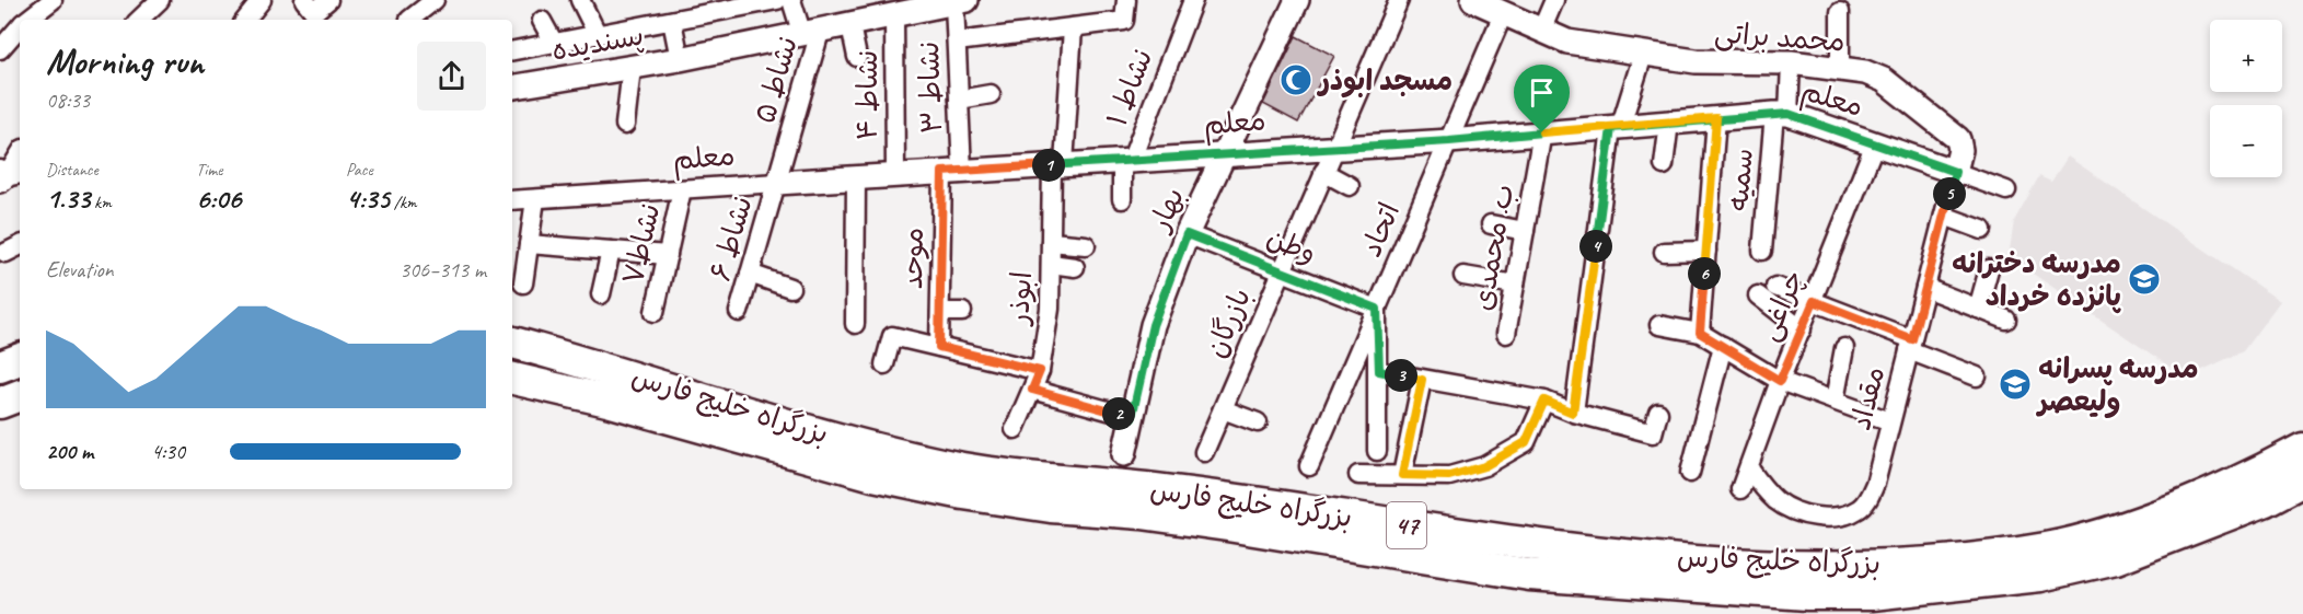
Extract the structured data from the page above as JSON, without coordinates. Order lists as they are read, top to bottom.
{
  "streets": {
    "highway": ["بزرگراه خلیج فارس", "47"],
    "street": [
      "محمد براتی",
      "پسندیده",
      "نشاط ۵",
      "نشاط ۳",
      "نشاط ۱",
      "نشاط ۴",
      "معلم",
      "سمیه",
      "بهار",
      "اتحاد",
      "نشاط ۶",
      "نشاط۷",
      "وطن",
      "ب. محمدی",
      "موحد",
      "ابوذر",
      "چراغی",
      "بازرگان",
      "مقداد"
    ]
  },
  "crossings": [
    ["محمد براتی", "معلم"],
    ["محمد براتی", "سمیه"],
    ["محمد براتی", "اتحاد"],
    ["محمد براتی", "مقداد"],
    ["پسندیده", "نشاط ۵"],
    ["پسندیده", "نشاط ۳"],
    ["پسندیده", "نشاط ۴"],
    ["نشاط ۵", "معلم"],
    ["نشاط ۵", "نشاط ۶"],
    ["نشاط ۳", "معلم"],
    ["نشاط ۳", "موحد"],
    ["نشاط ۱", "معلم"],
    ["نشاط ۴", "معلم"],
    ["معلم", "سمیه"],
    ["معلم", "بهار"],
    ["معلم", "اتحاد"],
    ["معلم", "نشاط ۶"],
    ["معلم", "نشاط۷"],
    ["معلم", "ب. محمدی"],
    ["معلم", "موحد"],
    ["معلم", "ابوذر"],
    ["معلم", "چراغی"],
    ["معلم", "بازرگان"],
    ["معلم", "مقداد"],
    ["بهار", "وطن"],
    ["اتحاد", "وطن"],
    ["وطن", "بازرگان"],
    ["چراغی", "مقداد"]
  ],
  "places": {
    "mosque": ["مسجد ابوذر"],
    "school or university": ["مدرسه دخترانه پانزده خرداد", "مدرسه پسرانه ولیعصر"]
  },
  "page": {
    "map_buttons": ["+", "−"],
    "heading": ["Morning run", "08:33"],
    "stats": [
      ["Distance", "1.33 km"],
      ["Time", "6:06"],
      ["Pace", "4:35 /km"]
    ],
    "pins": [
      "1",
      "5",
      "4",
      "6",
      "3",
      "2"
    ],
    "chart": ["Elevation", "306–313 m"],
    "list": [
      {
        "name": "200 m",
        "note": "4:30"
      }
    ]
  }
}
